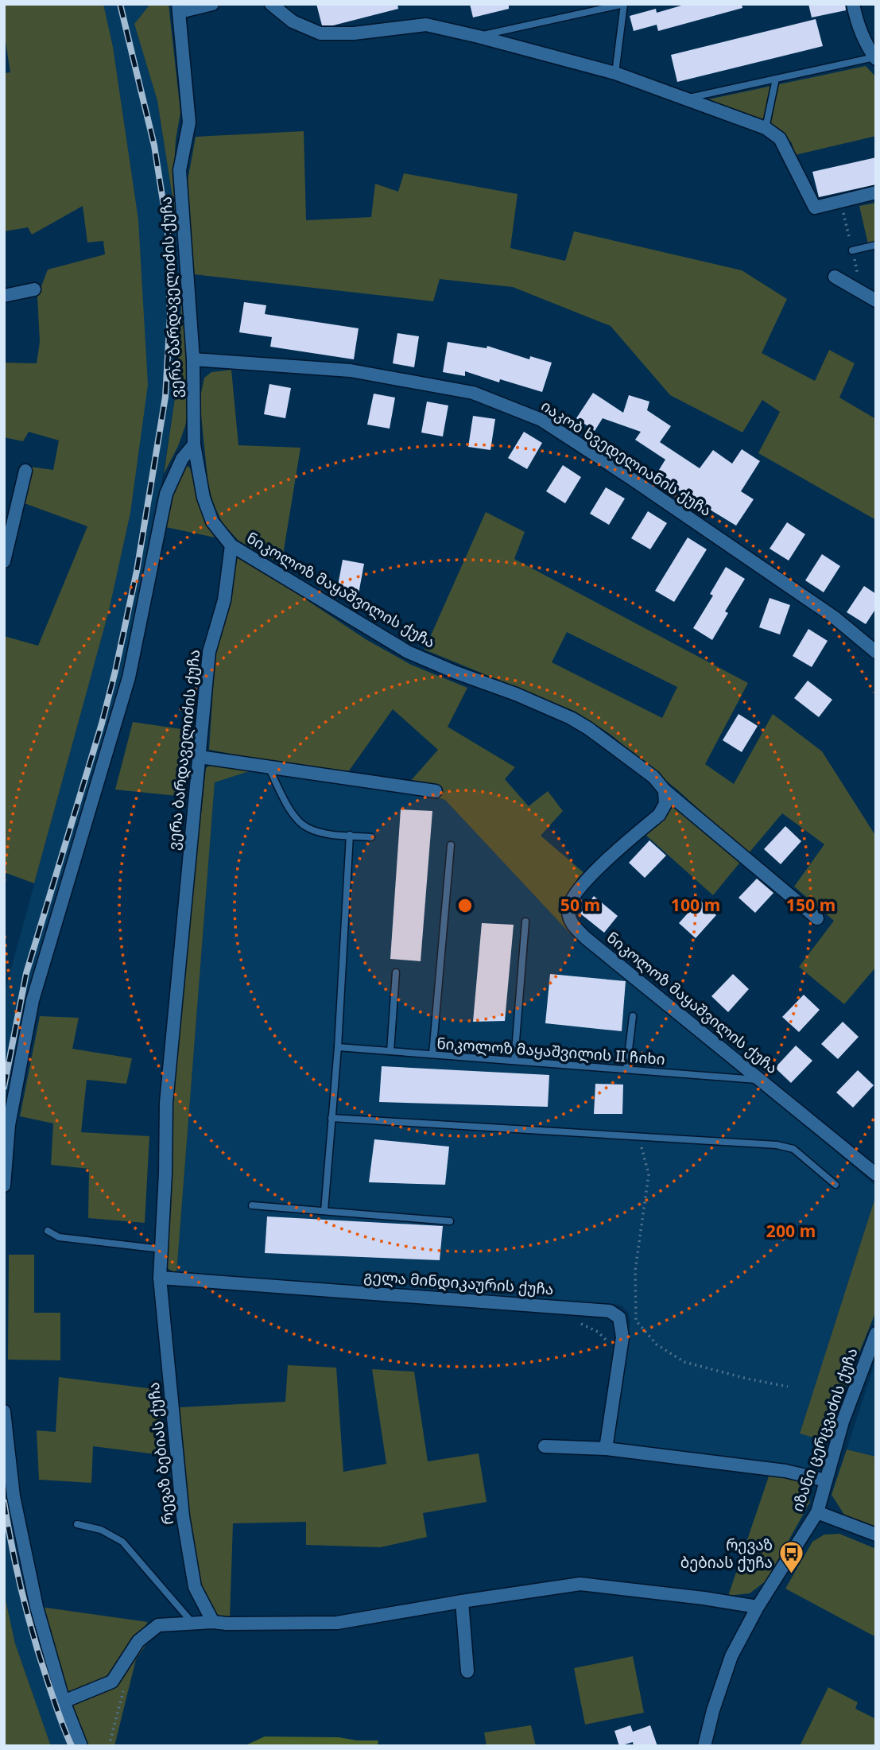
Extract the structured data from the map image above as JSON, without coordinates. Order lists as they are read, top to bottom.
{
  "streets": {
    "street": [
      "ვერა ბარდაველიძის ქუჩა",
      "იაკობ ხვედელიანის ქუჩა",
      "ნიკოლოზ მაყაშვილის ქუჩა",
      "გელა მინდიკაურის ქუჩა",
      "იზანი ცერცვაძის ქუჩა",
      "რევაზ ბებიას ქუჩა"
    ],
    "lane": ["ნიკოლოზ მაყაშვილის II ჩიხი"]
  },
  "crossings": [
    ["ვერა ბარდაველიძის ქუჩა", "იაკობ ხვედელიანის ქუჩა"],
    ["ვერა ბარდაველიძის ქუჩა", "ნიკოლოზ მაყაშვილის ქუჩა"],
    ["ვერა ბარდაველიძის ქუჩა", "გელა მინდიკაურის ქუჩა"],
    ["ვერა ბარდაველიძის ქუჩა", "რევაზ ბებიას ქუჩა"],
    ["ნიკოლოზ მაყაშვილის ქუჩა", "ნიკოლოზ მაყაშვილის II ჩიხი"],
    ["გელა მინდიკაურის ქუჩა", "რევაზ ბებიას ქუჩა"]
  ],
  "places": {
    "bus stop": ["რევაზ ბებიას ქუჩა"]
  },
  "rings": [
    "50 m",
    "100 m",
    "150 m",
    "200 m"
  ]
}
